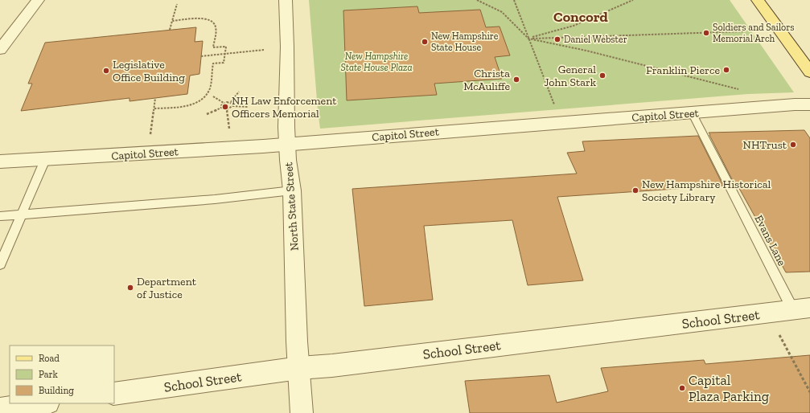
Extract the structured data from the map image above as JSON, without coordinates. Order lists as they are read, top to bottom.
{
  "streets": {
    "street": ["Capitol Street", "North State Street", "School Street"],
    "lane": ["Evans Lane"]
  },
  "crossings": [
    ["Capitol Street", "North State Street"],
    ["Capitol Street", "Evans Lane"],
    ["North State Street", "School Street"],
    ["Evans Lane", "School Street"]
  ],
  "districts": ["Concord"],
  "parks": ["New Hampshire State House Plaza"],
  "places": [
    "Soldiers and Sailors Memorial Arch",
    "Daniel Webster",
    "New Hampshire State House",
    "Franklin Pierce",
    "Legislative Office Building",
    "General John Stark",
    "Christa McAuliffe",
    "NH Law Enforcement Officers Memorial",
    "NHTrust",
    "New Hampshire Historical Society Library",
    "Department of Justice",
    "Capital Plaza Parking"
  ],
  "legend": ["Road", "Park", "Building"]
}
